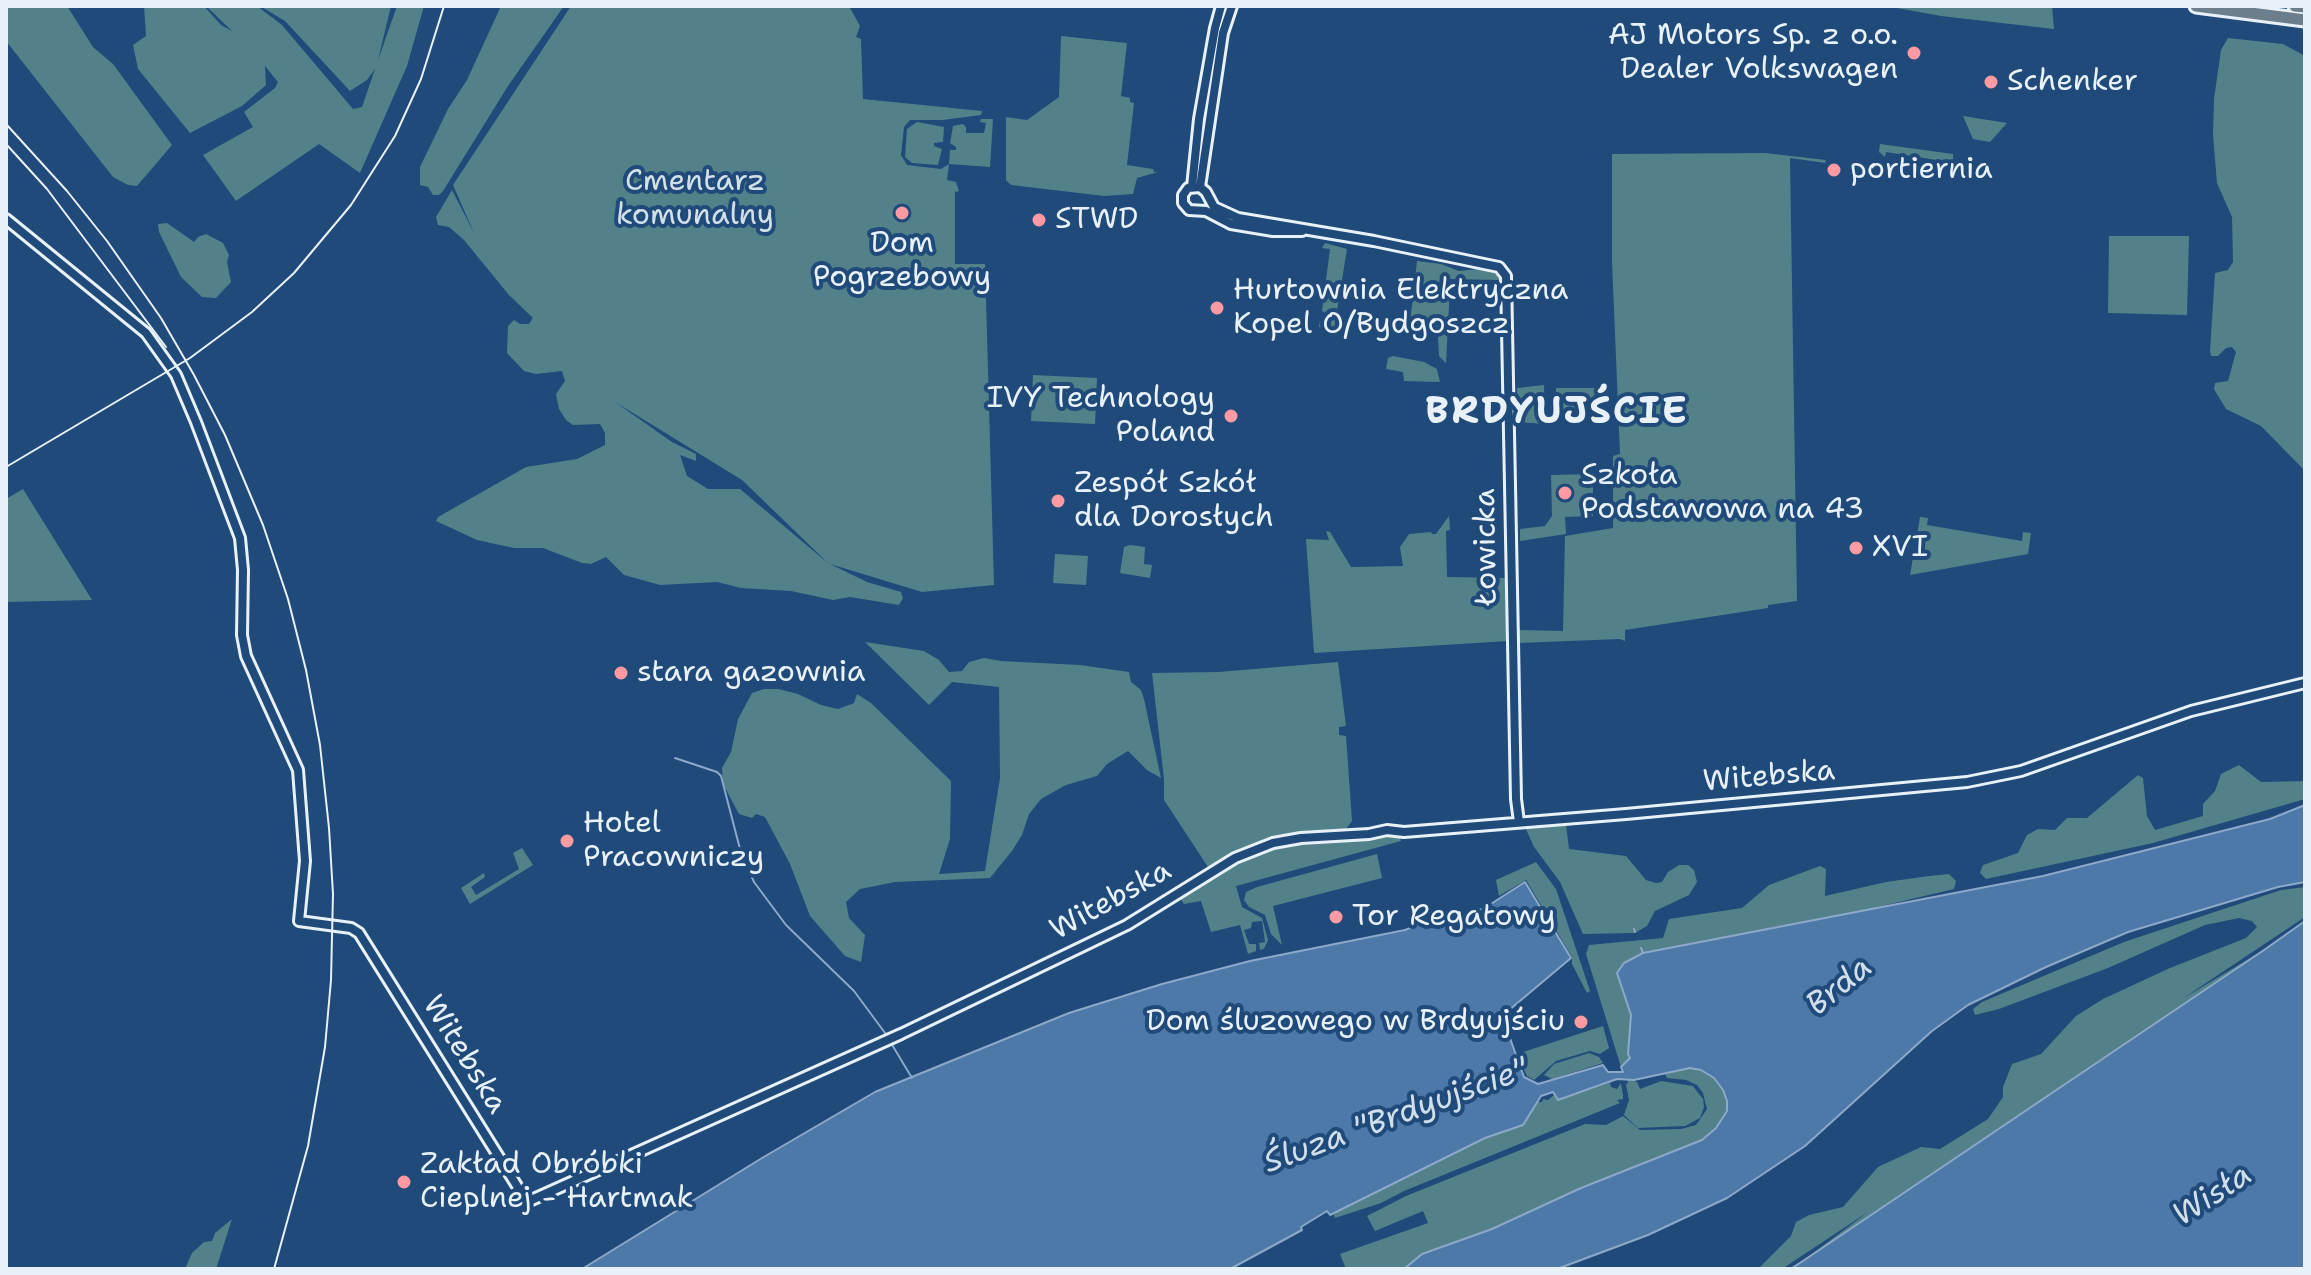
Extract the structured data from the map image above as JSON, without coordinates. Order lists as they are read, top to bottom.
{
  "streets": {
    "street": ["Łowicka", "Witebska"]
  },
  "crossings": [
    ["Łowicka", "Witebska"]
  ],
  "districts": ["BRDYUJŚCIE"],
  "water": ["Brda", "Śluza \"Brdyujście\"", "Wisła"],
  "parks": ["Cmentarz komunalny"],
  "places": [
    "AJ Motors Sp. z o.o. Dealer Volkswagen",
    "Schenker",
    "portiernia",
    "Dom Pogrzebowy",
    "STWD",
    "Hurtownia Elektryczna Kopel O/Bydgoszcz",
    "IVY Technology Poland",
    "Szkoła Podstawowa na 43",
    "Zespół Szkół dla Dorosłych",
    "XVI",
    "stara gazownia",
    "Hotel Pracowniczy",
    "Tor Regatowy",
    "Dom śluzowego w Brdyujściu",
    "Zakład Obróbki Cieplnej - Hartmak"
  ]
}
